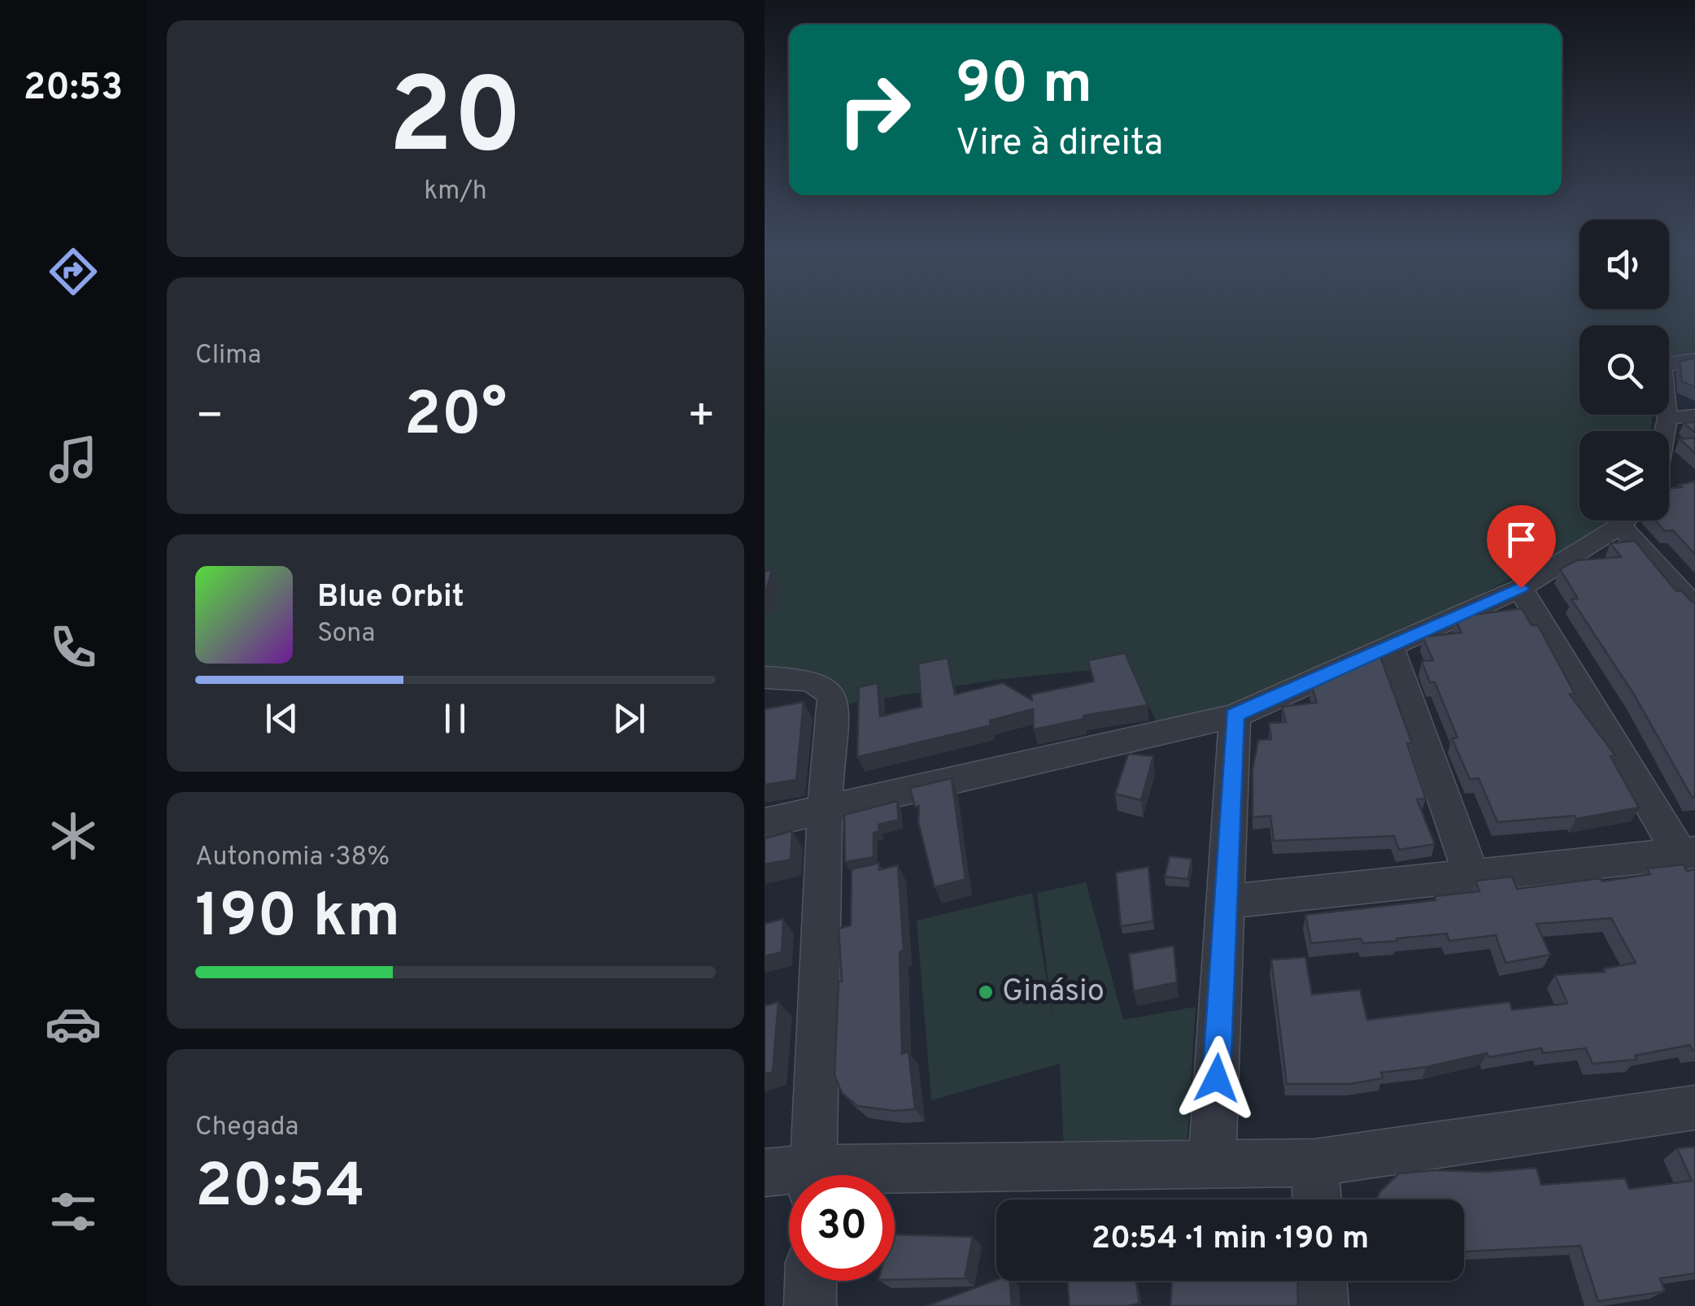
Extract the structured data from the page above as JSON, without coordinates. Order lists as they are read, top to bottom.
{
  "places": ["Ginásio"],
  "page": {
    "tabs": "20:53",
    "tile": [
      ["20", "km/h"],
      "Clima",
      ["Autonomia · 38%", "190 km"],
      ["Chegada", "20:54"]
    ],
    "turn": ["90 m", "Vire à direita"],
    "heat": ["−", "20°", "+"],
    "song": ["Blue Orbit", "Sona"],
    "limit": "30",
    "trip": "20:54 · 1 min · 190 m"
  }
}
